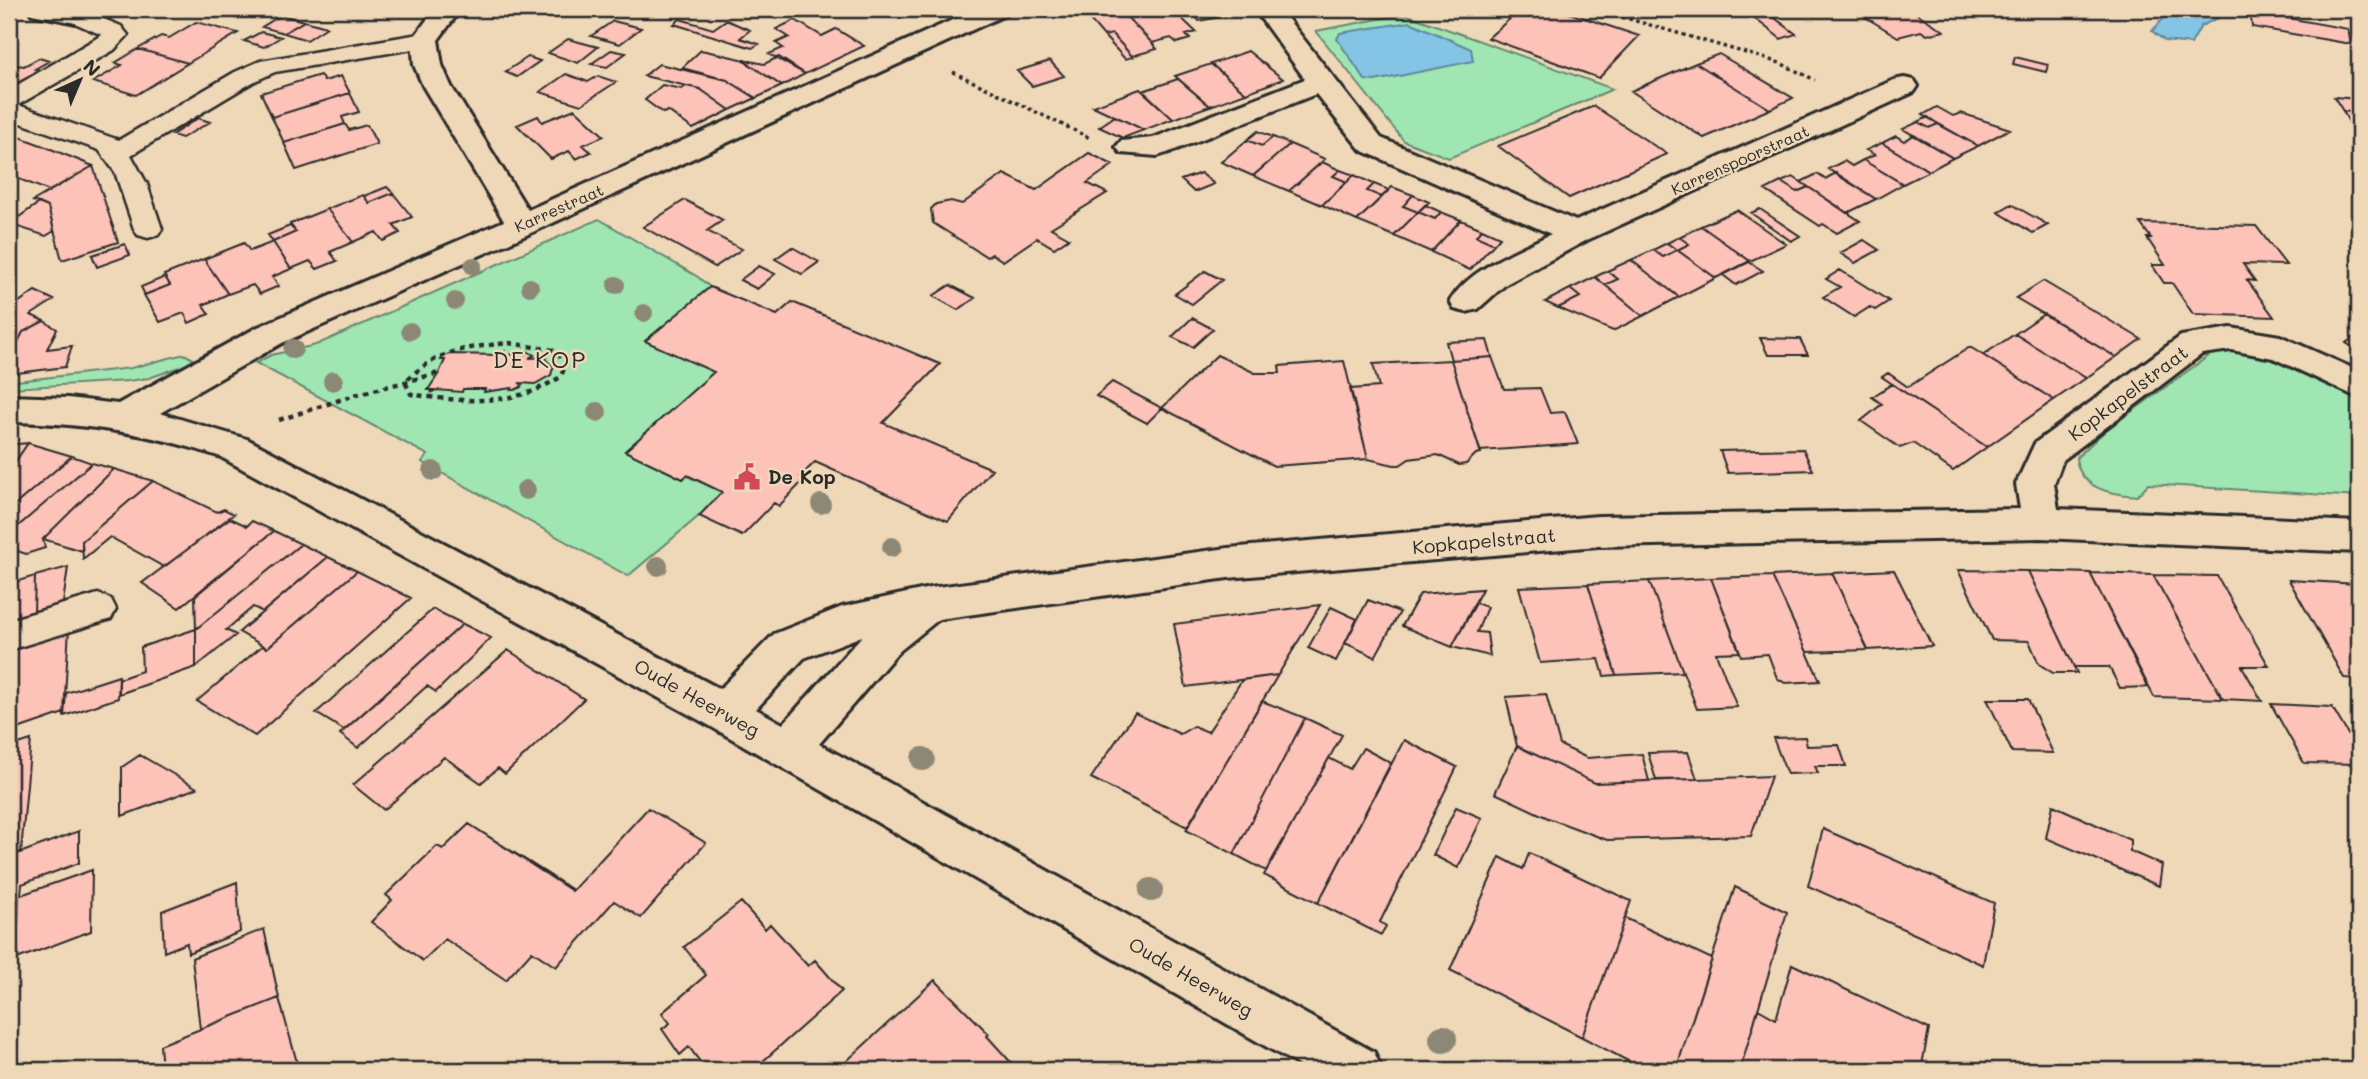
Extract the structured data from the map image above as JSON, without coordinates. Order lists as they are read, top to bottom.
{
  "streets": {
    "street": [
      "Karrenspoorstraat",
      "Karrestraat",
      "Kopkapelstraat",
      "Oude Heerweg"
    ]
  },
  "crossings": [
    ["Karrestraat", "Oude Heerweg"],
    ["Kopkapelstraat", "Oude Heerweg"]
  ],
  "districts": ["DE KOP"],
  "places": {
    "public building": ["De Kop"]
  },
  "north": "top right"
}
